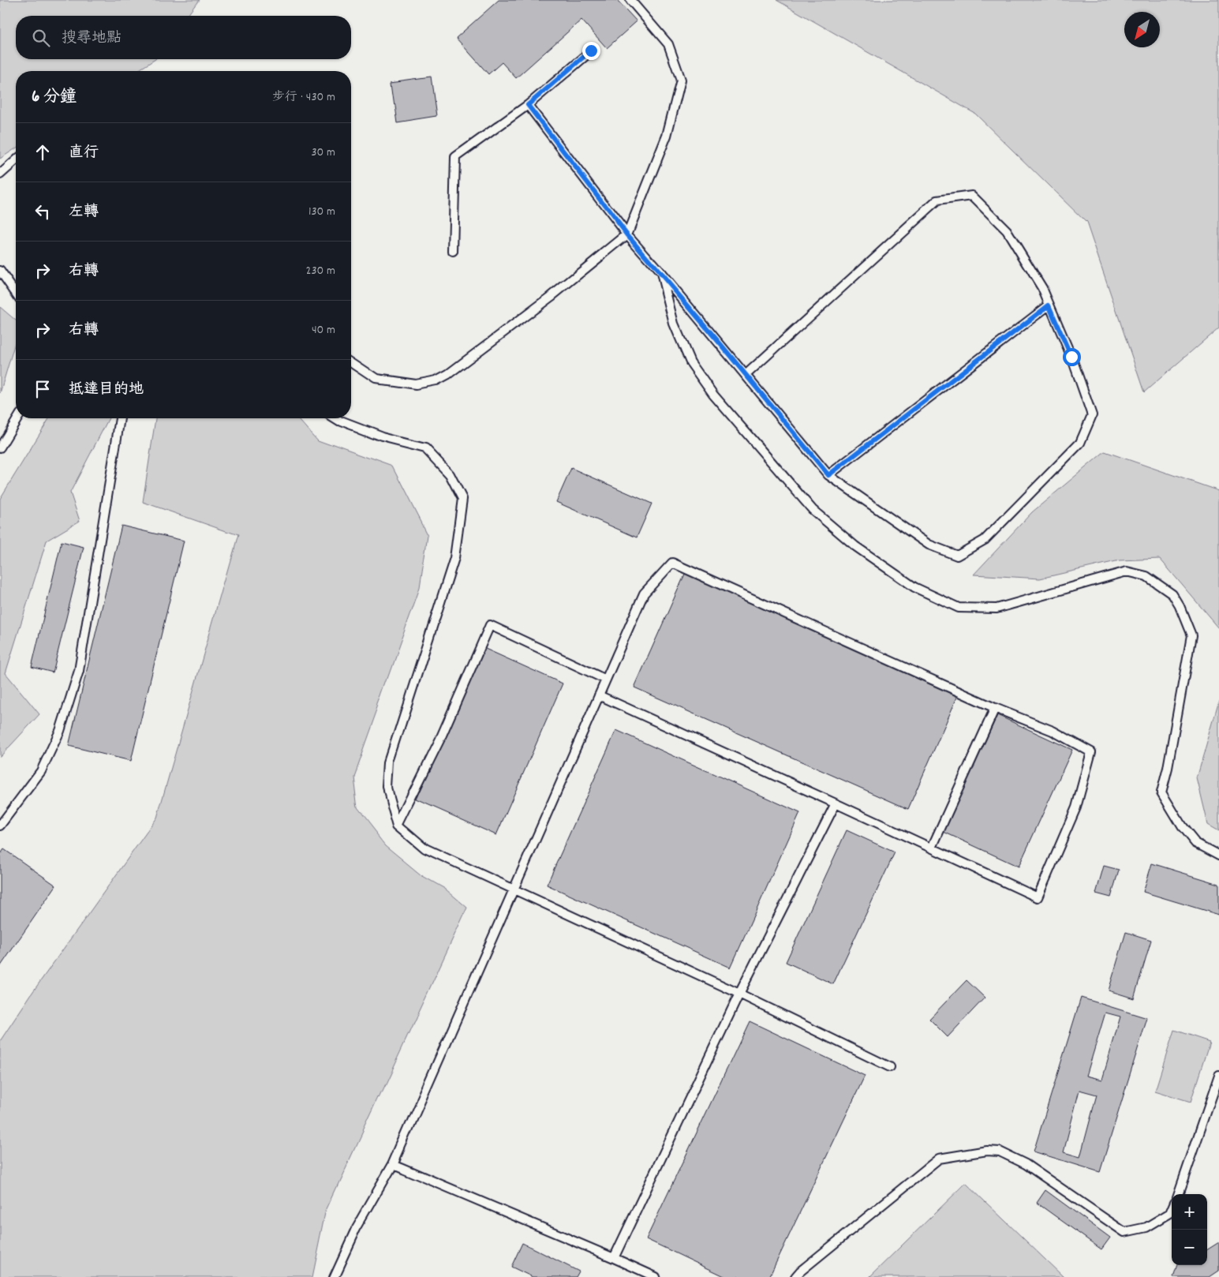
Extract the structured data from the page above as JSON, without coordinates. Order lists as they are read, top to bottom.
{
  "north": "bottom left",
  "page": {
    "search": "搜尋地點",
    "heading": ["6 分鐘", "步行 · 430 m"],
    "list": [
      ["直行", "30 m"],
      ["左轉", "130 m"],
      ["右轉", "230 m"],
      ["右轉", "40 m"],
      "抵達目的地"
    ],
    "map_buttons": ["+", "−"]
  }
}
